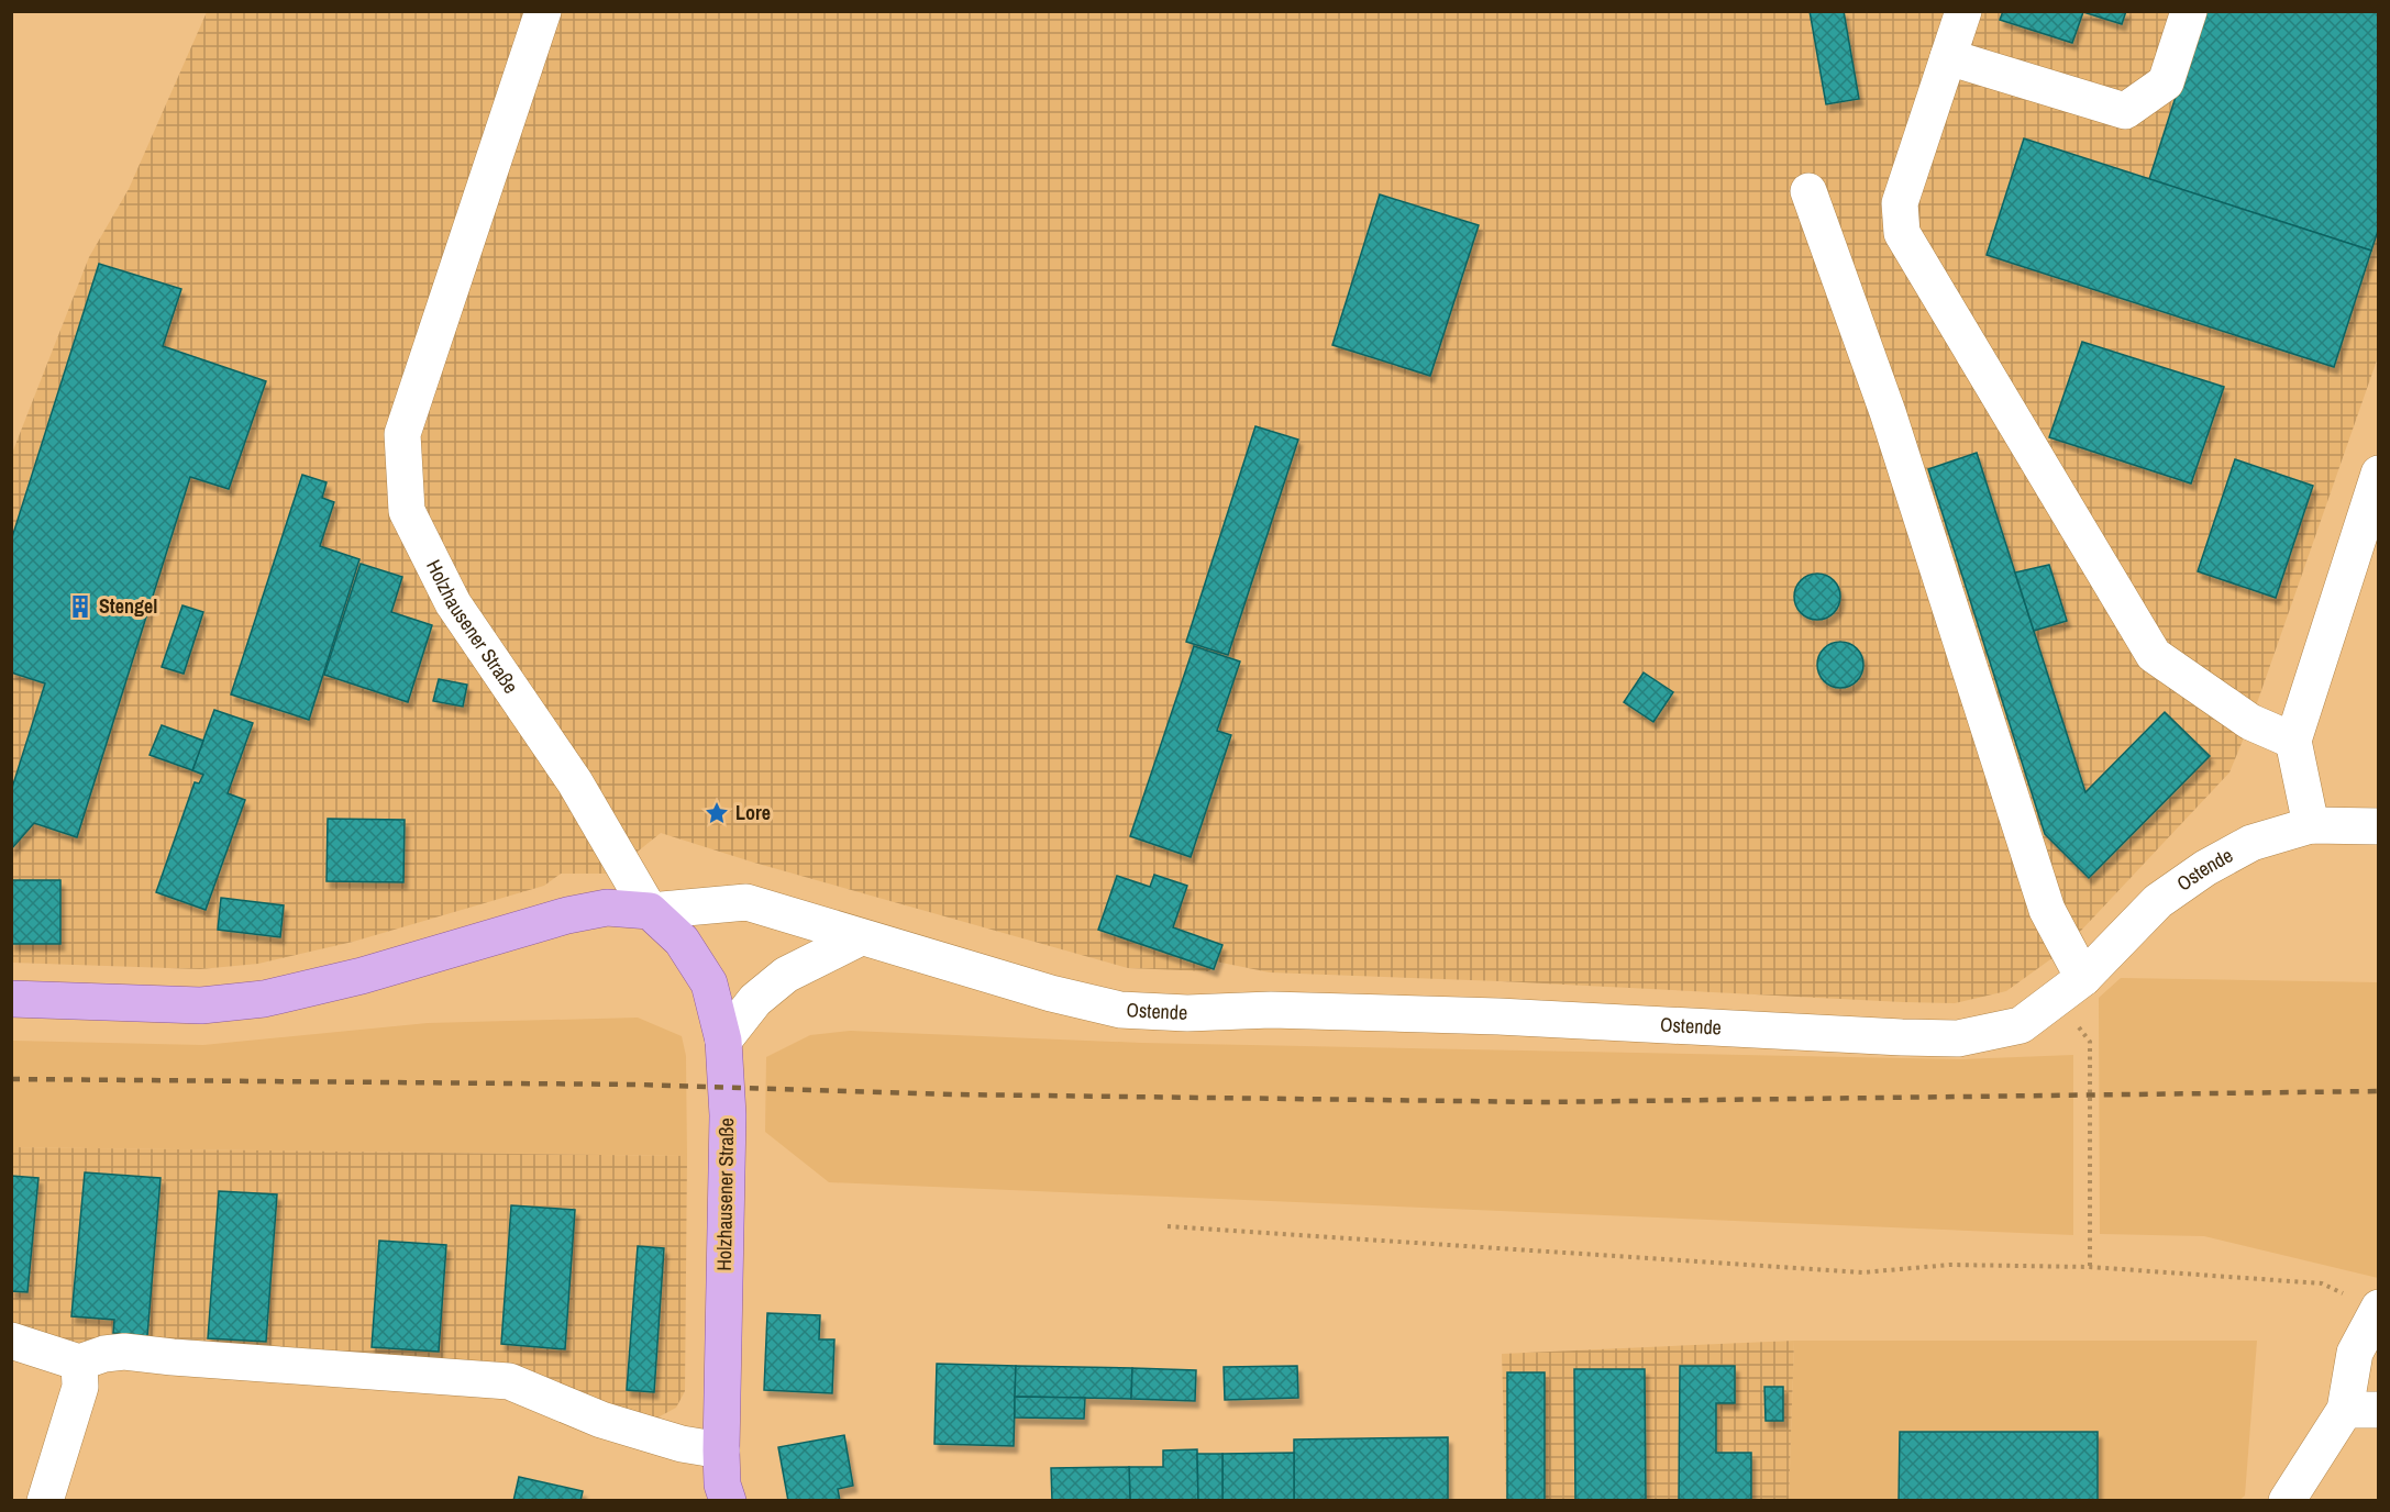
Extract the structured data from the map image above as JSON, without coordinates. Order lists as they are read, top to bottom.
{
  "streets": {
    "main road": ["Holzhausener Straße"],
    "street": ["Ostende"]
  },
  "crossings": [
    ["Holzhausener Straße", "Ostende"]
  ],
  "places": {
    "building": ["Stengel"],
    "place": ["Lore"]
  }
}
